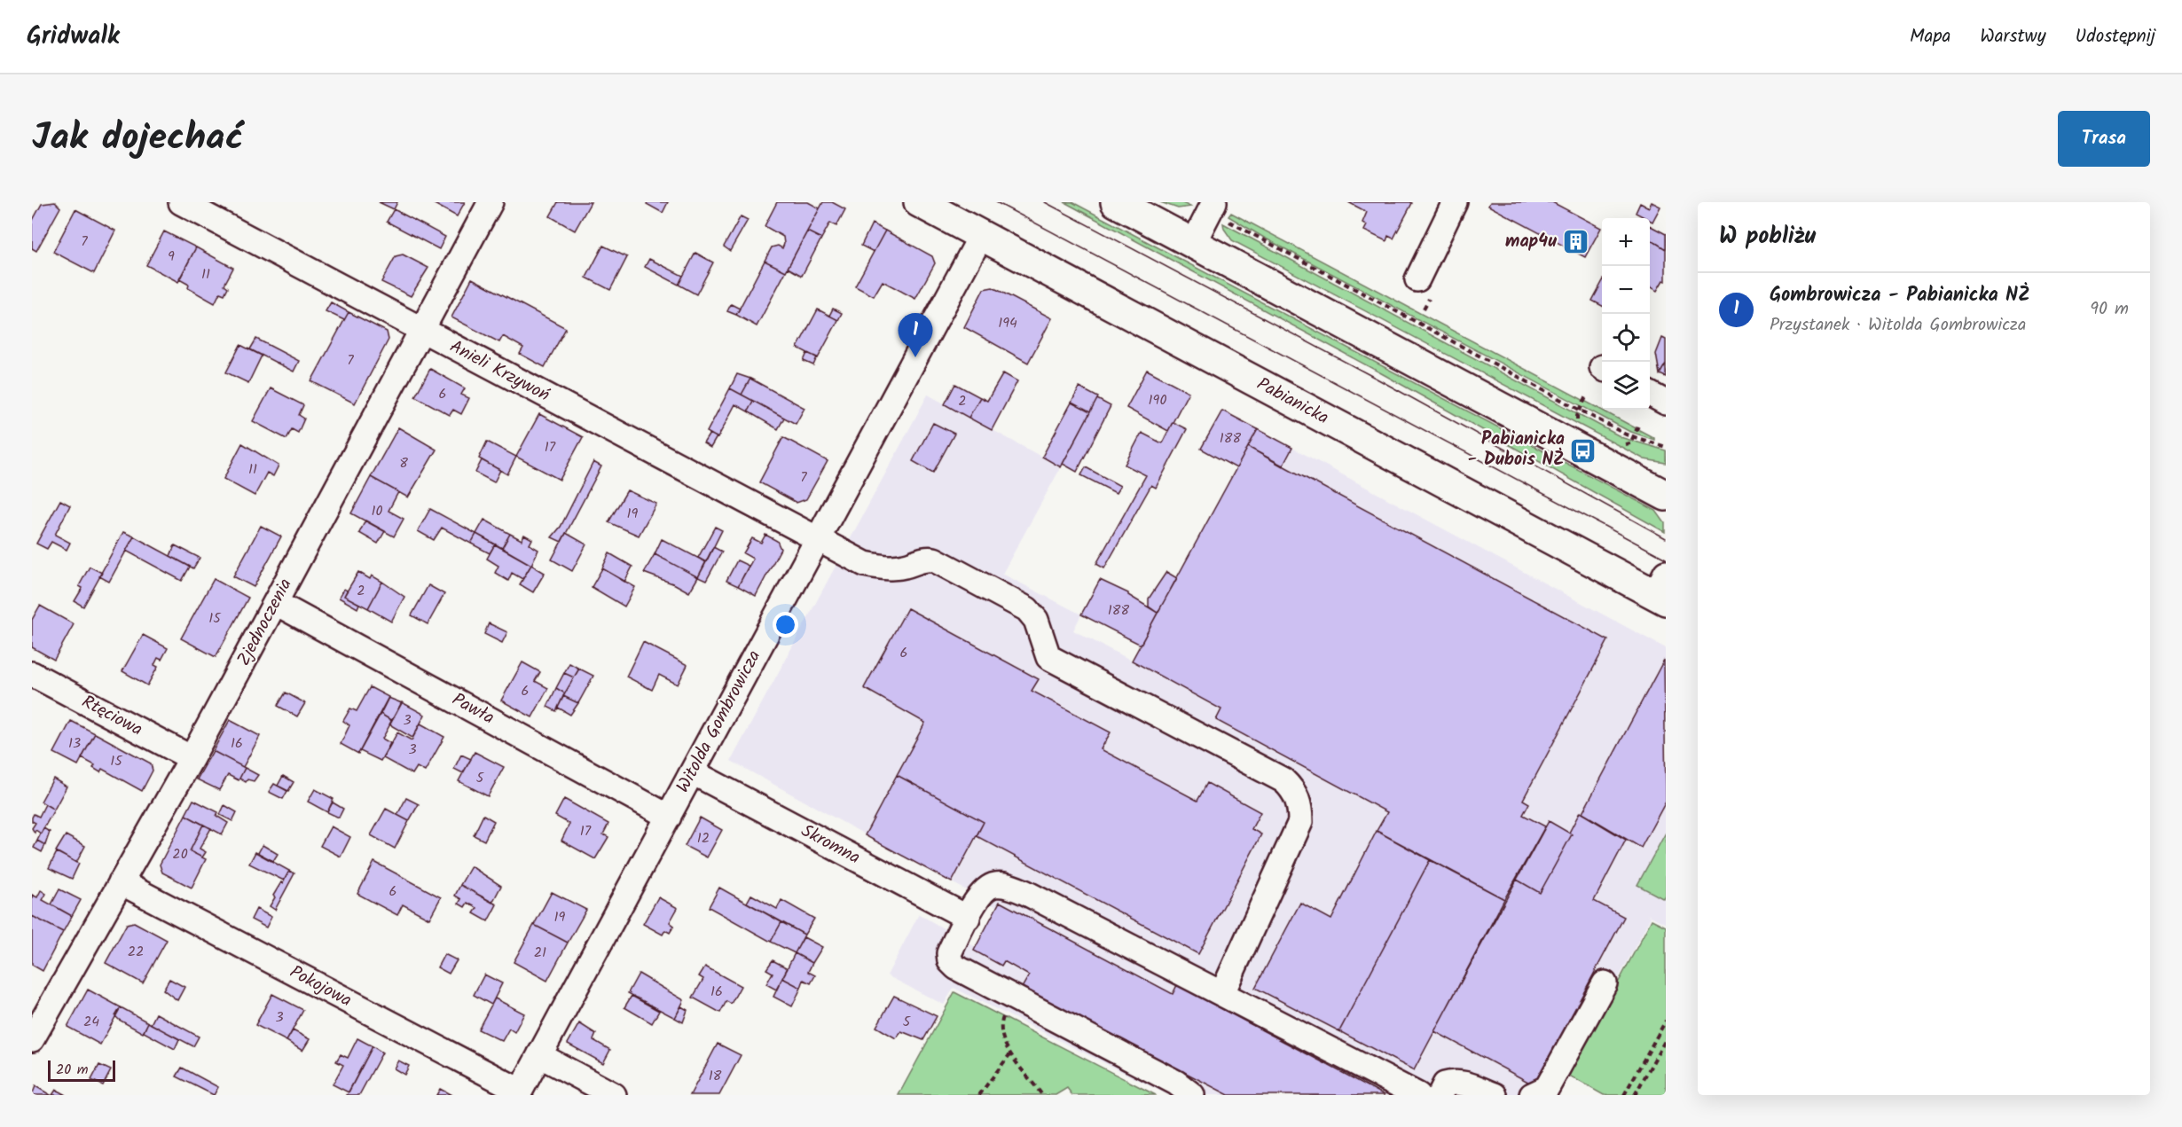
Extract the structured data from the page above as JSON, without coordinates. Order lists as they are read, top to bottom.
{
  "streets": {
    "main road": ["Pabianicka"],
    "street": [
      "Anieli Krzywoń",
      "Zjednoczenia",
      "Pawła",
      "Rtęciowa",
      "Witolda Gombrowicza",
      "Skromna",
      "Pokojowa"
    ]
  },
  "crossings": [
    ["Anieli Krzywoń", "Zjednoczenia"],
    ["Anieli Krzywoń", "Witolda Gombrowicza"],
    ["Pabianicka", "Witolda Gombrowicza"],
    ["Zjednoczenia", "Pawła"],
    ["Zjednoczenia", "Rtęciowa"],
    ["Zjednoczenia", "Pokojowa"],
    ["Pawła", "Witolda Gombrowicza"],
    ["Witolda Gombrowicza", "Skromna"],
    ["Witolda Gombrowicza", "Pokojowa"]
  ],
  "places": {
    "building": ["map4u"],
    "bus stop": ["Pabianicka - Dubois NŻ"]
  },
  "house_numbers": [
    "7",
    "9",
    "11",
    "194",
    "7",
    "6",
    "190",
    "2",
    "188",
    "17",
    "8",
    "11",
    "7",
    "10",
    "19",
    "2",
    "188",
    "15",
    "6",
    "6",
    "3",
    "13",
    "16",
    "3",
    "15",
    "5",
    "17",
    "12",
    "20",
    "6",
    "19",
    "22",
    "21",
    "16",
    "3",
    "24",
    "5",
    "18"
  ],
  "scale_bar": "20 m",
  "page": {
    "header": "Gridwalk",
    "nav": ["Mapa", "Warstwy", "Udostępnij"],
    "title": "Jak dojechać",
    "buttons": "Trasa",
    "heading": "W pobliżu",
    "map_buttons": ["+", "−"],
    "list": [
      {
        "mark": "1",
        "name": "Gombrowicza - Pabianicka NŻ",
        "note": "Przystanek · Witolda Gombrowicza",
        "value": "90 m"
      }
    ],
    "pins": "1",
    "scale": "20 m"
  }
}
